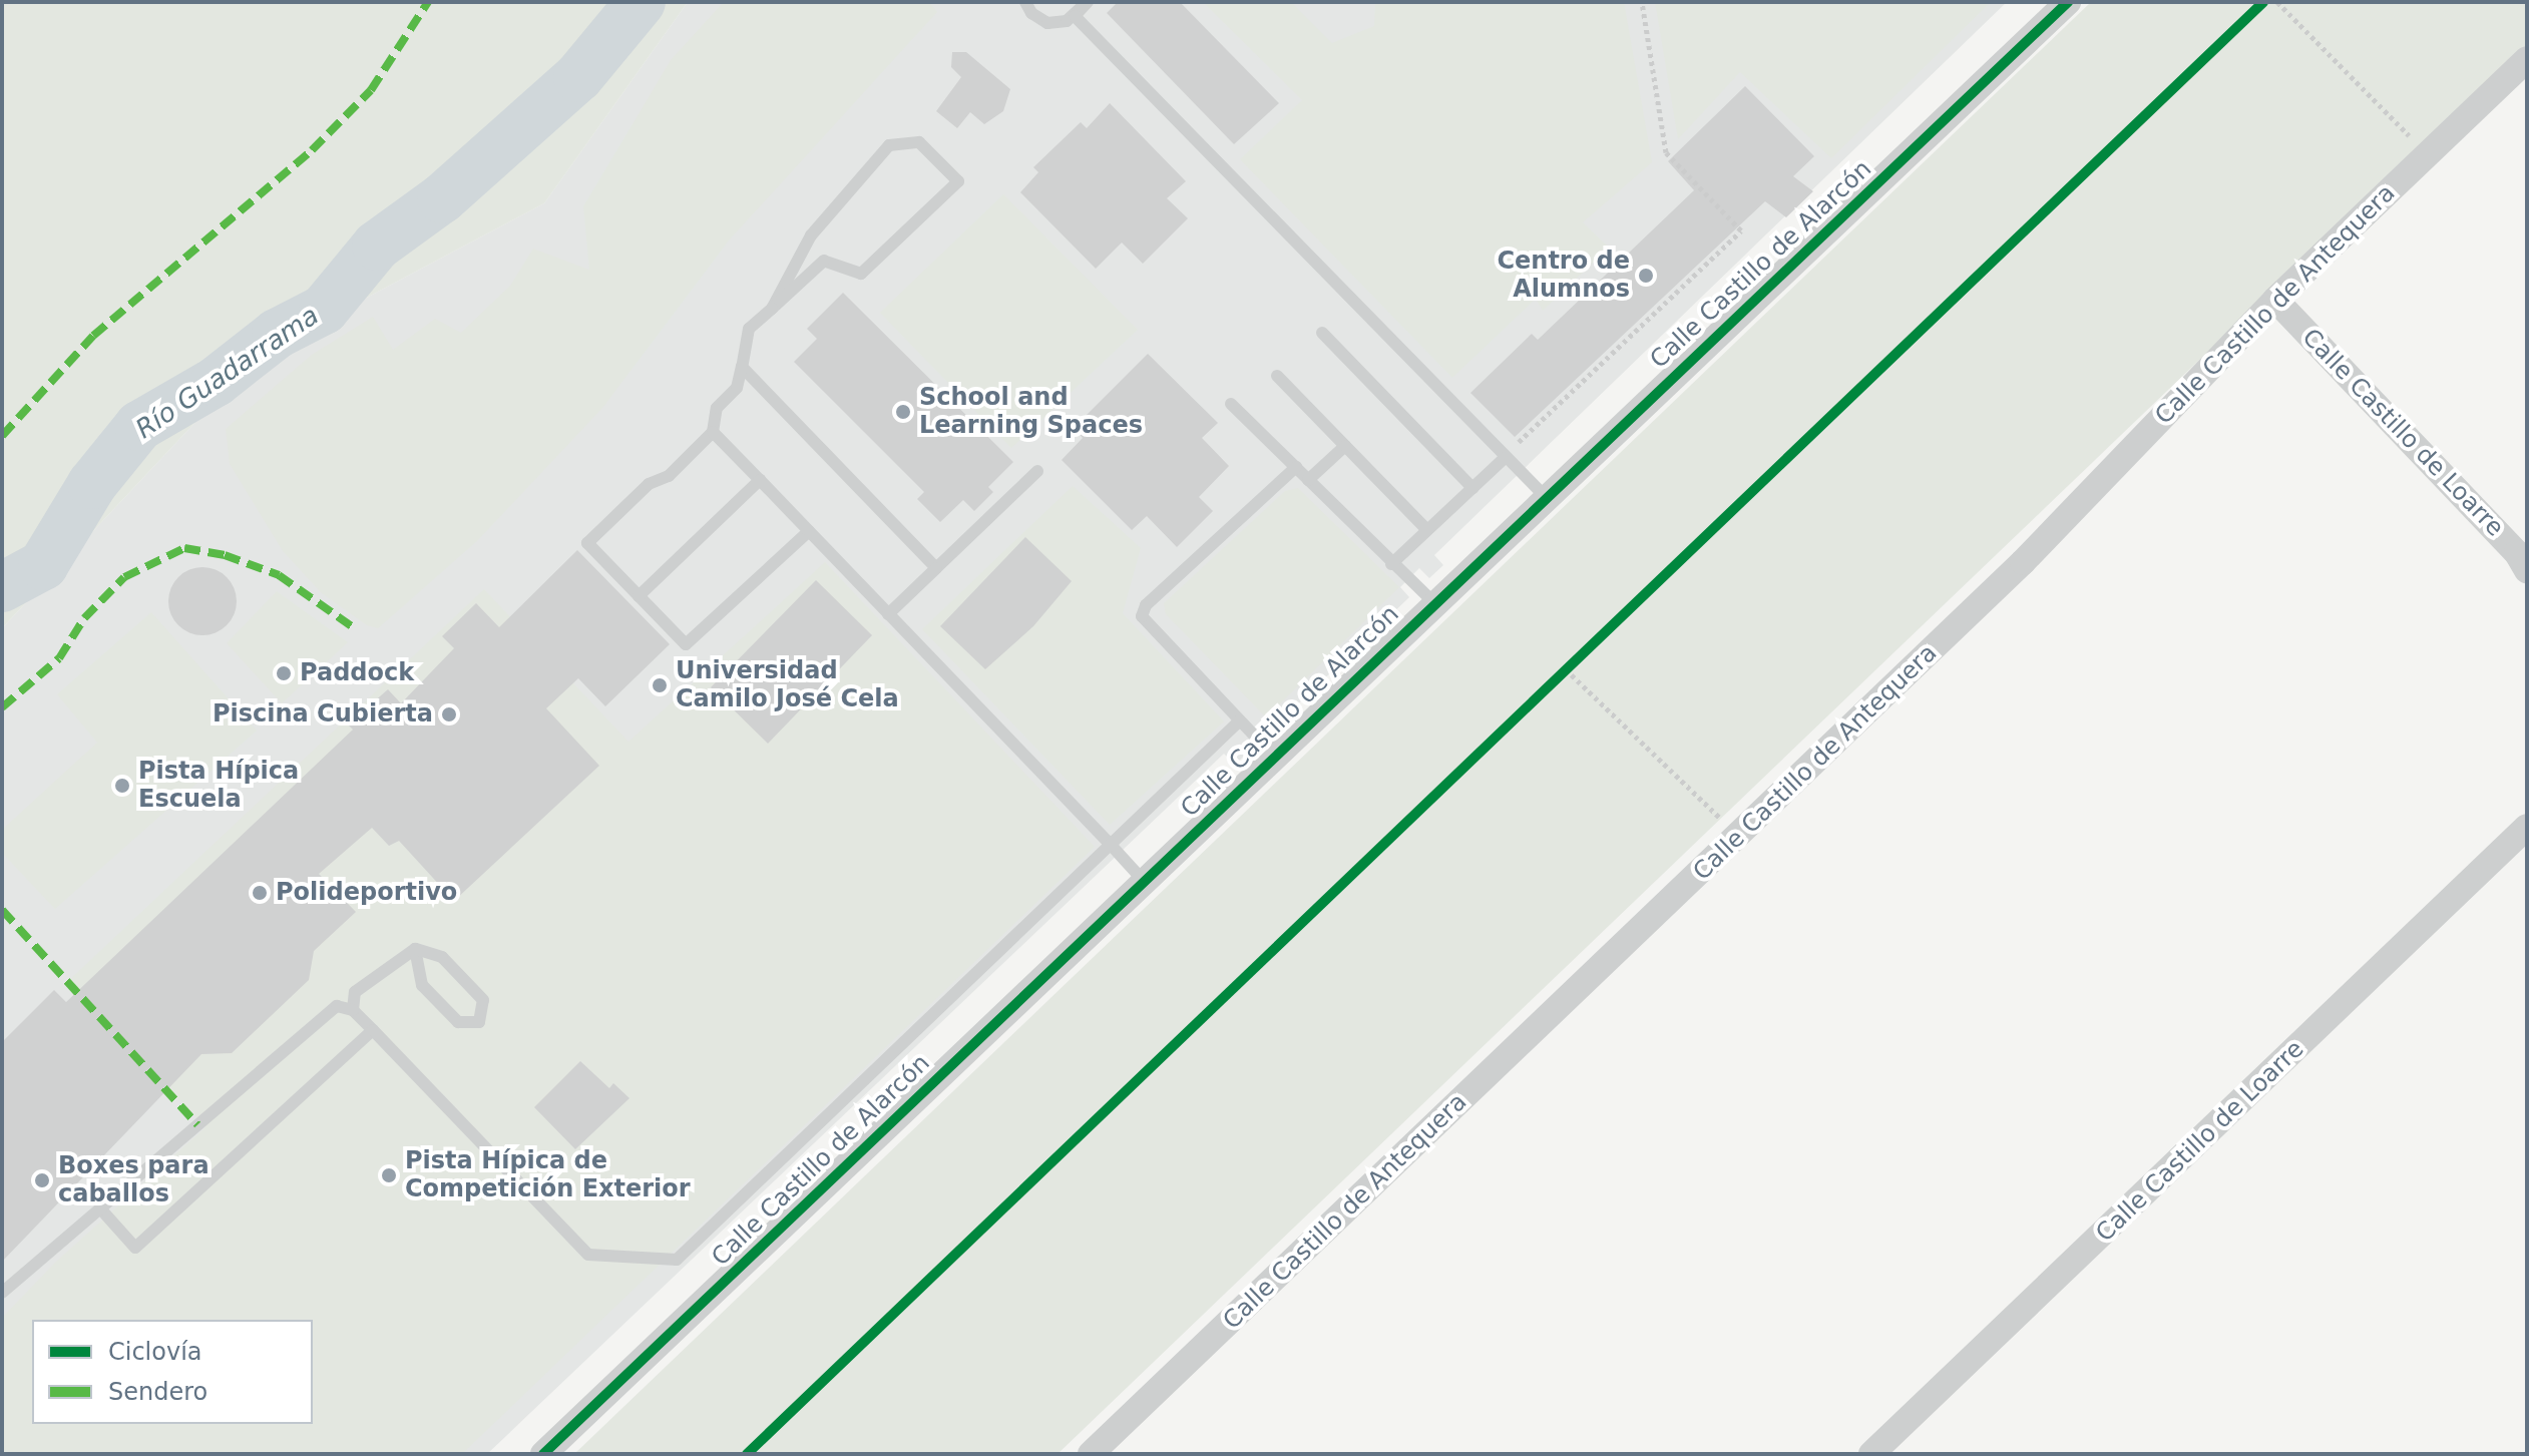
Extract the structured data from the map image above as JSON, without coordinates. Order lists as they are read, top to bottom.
{
  "streets": {
    "street": ["Calle Castillo de Alarcón", "Calle Castillo de Antequera", "Calle Castillo de Loarre"]
  },
  "crossings": [
    ["Calle Castillo de Antequera", "Calle Castillo de Loarre"]
  ],
  "water": ["Río Guadarrama"],
  "places": [
    "Centro de Alumnos",
    "School and Learning Spaces",
    "Paddock",
    "Universidad Camilo José Cela",
    "Piscina Cubierta",
    "Pista Hípica Escuela",
    "Polideportivo",
    "Pista Hípica de Competición Exterior",
    "Boxes para caballos"
  ],
  "legend": ["Ciclovía", "Sendero"]
}
